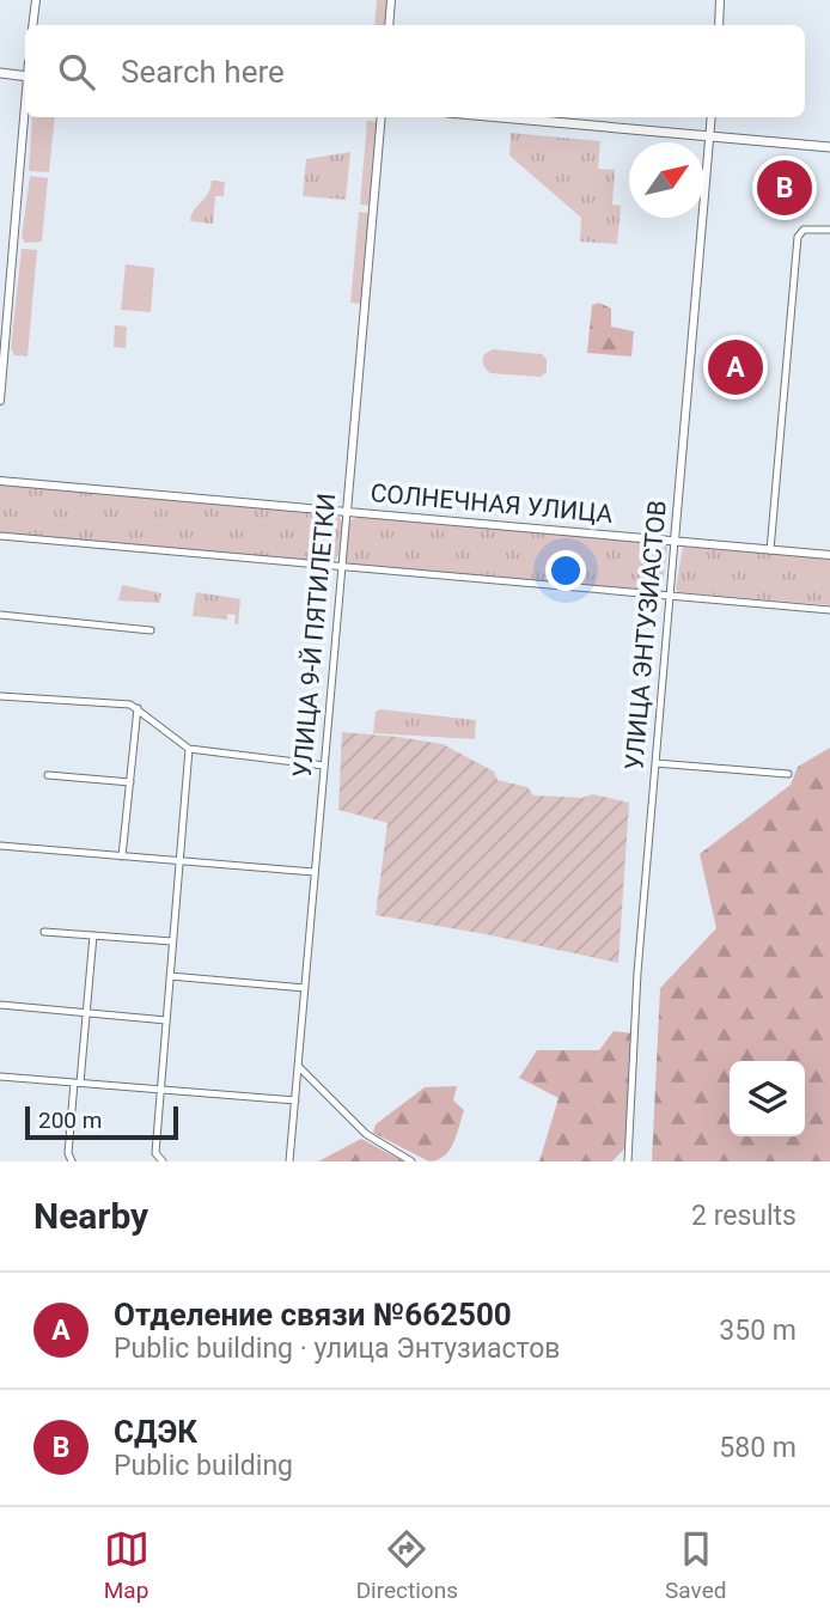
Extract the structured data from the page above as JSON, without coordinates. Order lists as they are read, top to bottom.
{
  "streets": {
    "street": ["СОЛНЕЧНАЯ УЛИЦА", "УЛИЦА 9-Й ПЯТИЛЕТКИ", "УЛИЦА ЭНТУЗИАСТОВ"]
  },
  "crossings": [
    ["СОЛНЕЧНАЯ УЛИЦА", "УЛИЦА 9-Й ПЯТИЛЕТКИ"],
    ["СОЛНЕЧНАЯ УЛИЦА", "УЛИЦА ЭНТУЗИАСТОВ"]
  ],
  "scale_bar": "200 m",
  "north": "top right",
  "page": {
    "search": "Search here",
    "pins": ["B", "A"],
    "scale": "200 m",
    "heading": ["Nearby", "2 results"],
    "list": [
      {
        "mark": "A",
        "name": "Отделение связи №662500",
        "note": "Public building · улица Энтузиастов",
        "value": "350 m"
      },
      {
        "mark": "B",
        "name": "СДЭК",
        "note": "Public building",
        "value": "580 m"
      }
    ],
    "nav": ["Map", "Directions", "Saved"]
  }
}
